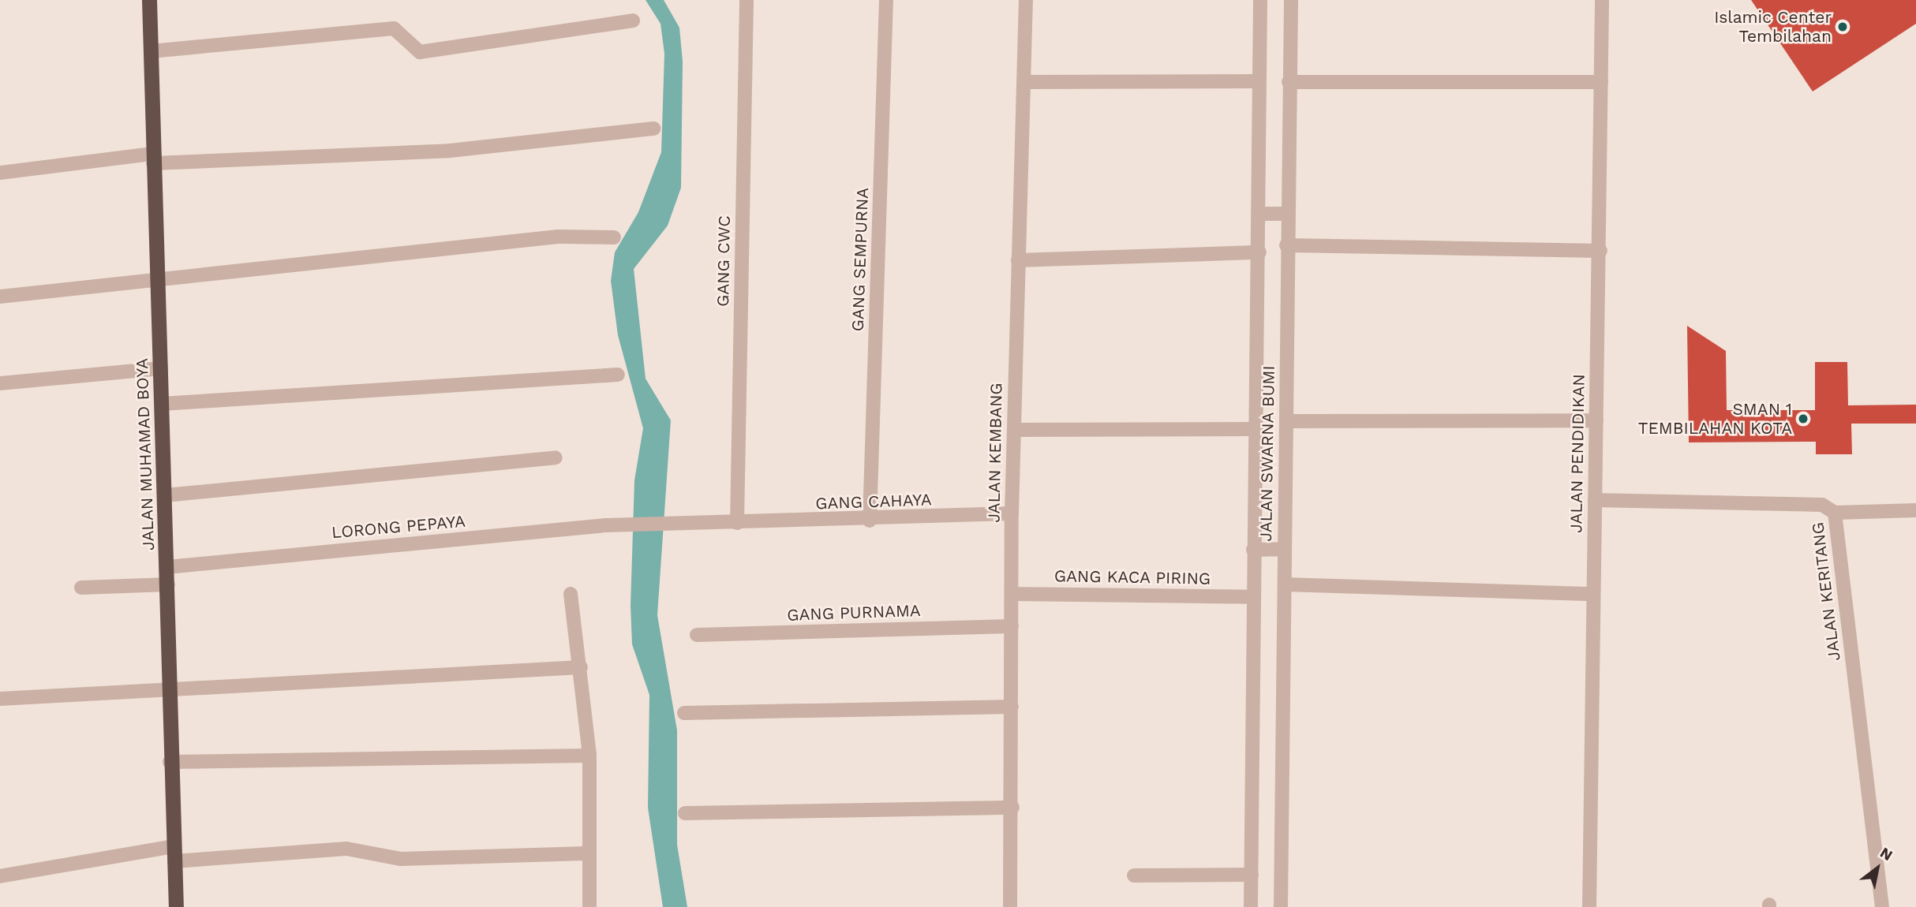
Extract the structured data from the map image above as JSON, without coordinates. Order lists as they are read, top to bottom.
{
  "streets": {
    "highway": ["JALAN MUHAMAD BOYA"],
    "street": [
      "GANG SEMPURNA",
      "GANG CWC",
      "JALAN KEMBANG",
      "JALAN SWARNA BUMI",
      "JALAN PENDIDIKAN",
      "GANG CAHAYA",
      "LORONG PEPAYA",
      "GANG KACA PIRING",
      "JALAN KERITANG",
      "GANG PURNAMA"
    ]
  },
  "crossings": [
    ["GANG SEMPURNA", "GANG CAHAYA"],
    ["GANG CWC", "GANG CAHAYA"],
    ["JALAN KEMBANG", "GANG CAHAYA"],
    ["JALAN KEMBANG", "GANG KACA PIRING"],
    ["JALAN KEMBANG", "GANG PURNAMA"],
    ["JALAN SWARNA BUMI", "GANG KACA PIRING"],
    ["JALAN PENDIDIKAN", "JALAN KERITANG"],
    ["JALAN MUHAMAD BOYA", "LORONG PEPAYA"],
    ["GANG CAHAYA", "LORONG PEPAYA"]
  ],
  "places": ["Islamic Center Tembilahan", "SMAN 1 TEMBILAHAN KOTA"],
  "north": "top right"
}
